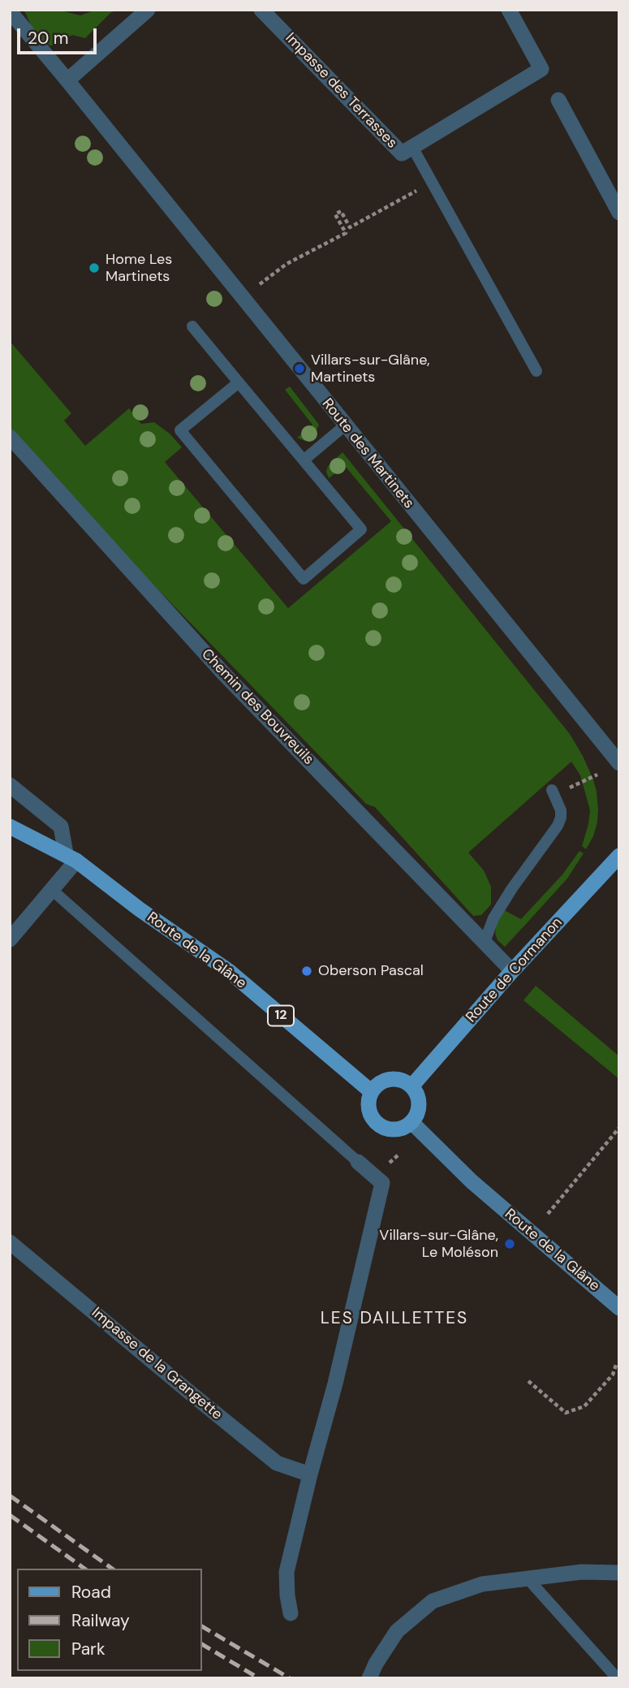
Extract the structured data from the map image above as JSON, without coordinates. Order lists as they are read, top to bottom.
{
  "streets": {
    "main road": ["Route de la Glâne", "Route de Cormanon", "12"],
    "street": [
      "Impasse des Terrasses",
      "Route des Martinets",
      "Chemin des Bouvreuils",
      "Impasse de la Grangette"
    ]
  },
  "crossings": [
    ["Chemin des Bouvreuils", "Route de Cormanon"],
    ["Route de la Glâne", "Route de Cormanon"]
  ],
  "districts": ["LES DAILLETTES"],
  "places": [
    "Home Les Martinets",
    "Villars-sur-Glâne, Martinets",
    "Oberson Pascal",
    "Villars-sur-Glâne, Le Moléson"
  ],
  "legend": ["Road", "Railway", "Park"],
  "scale_bar": "20 m"
}
